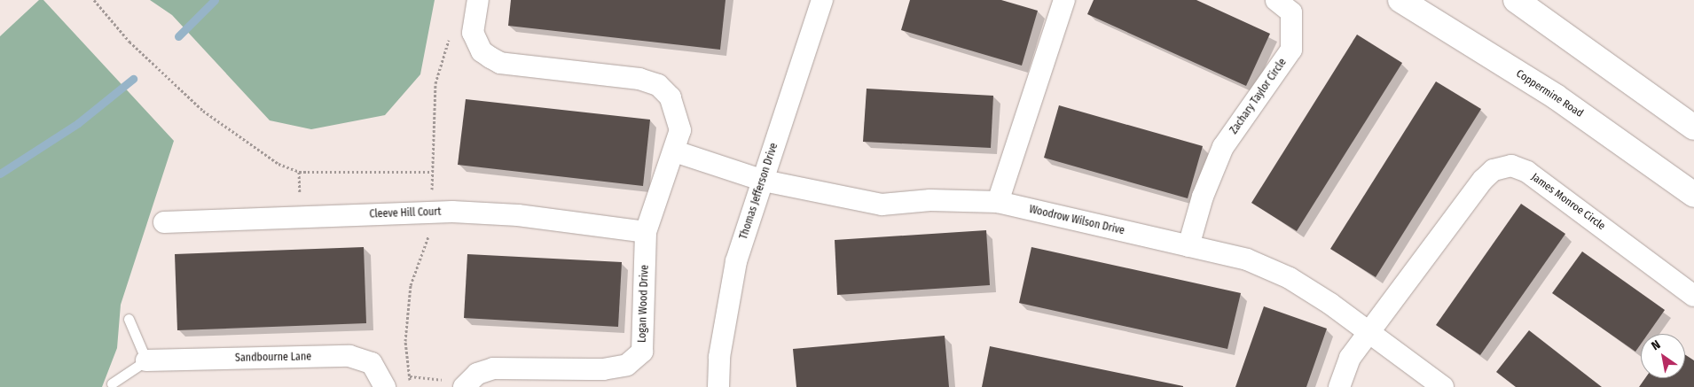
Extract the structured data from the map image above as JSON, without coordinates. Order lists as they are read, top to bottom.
{
  "streets": {
    "street": [
      "Coppermine Road",
      "Zachary Taylor Circle",
      "Thomas Jefferson Drive",
      "James Monroe Circle",
      "Cleeve Hill Court",
      "Woodrow Wilson Drive",
      "Logan Wood Drive",
      "Sandbourne Lane"
    ]
  },
  "crossings": [
    ["Zachary Taylor Circle", "Woodrow Wilson Drive"],
    ["Thomas Jefferson Drive", "Woodrow Wilson Drive"],
    ["James Monroe Circle", "Woodrow Wilson Drive"],
    ["Cleeve Hill Court", "Logan Wood Drive"]
  ],
  "north": "top left"
}
